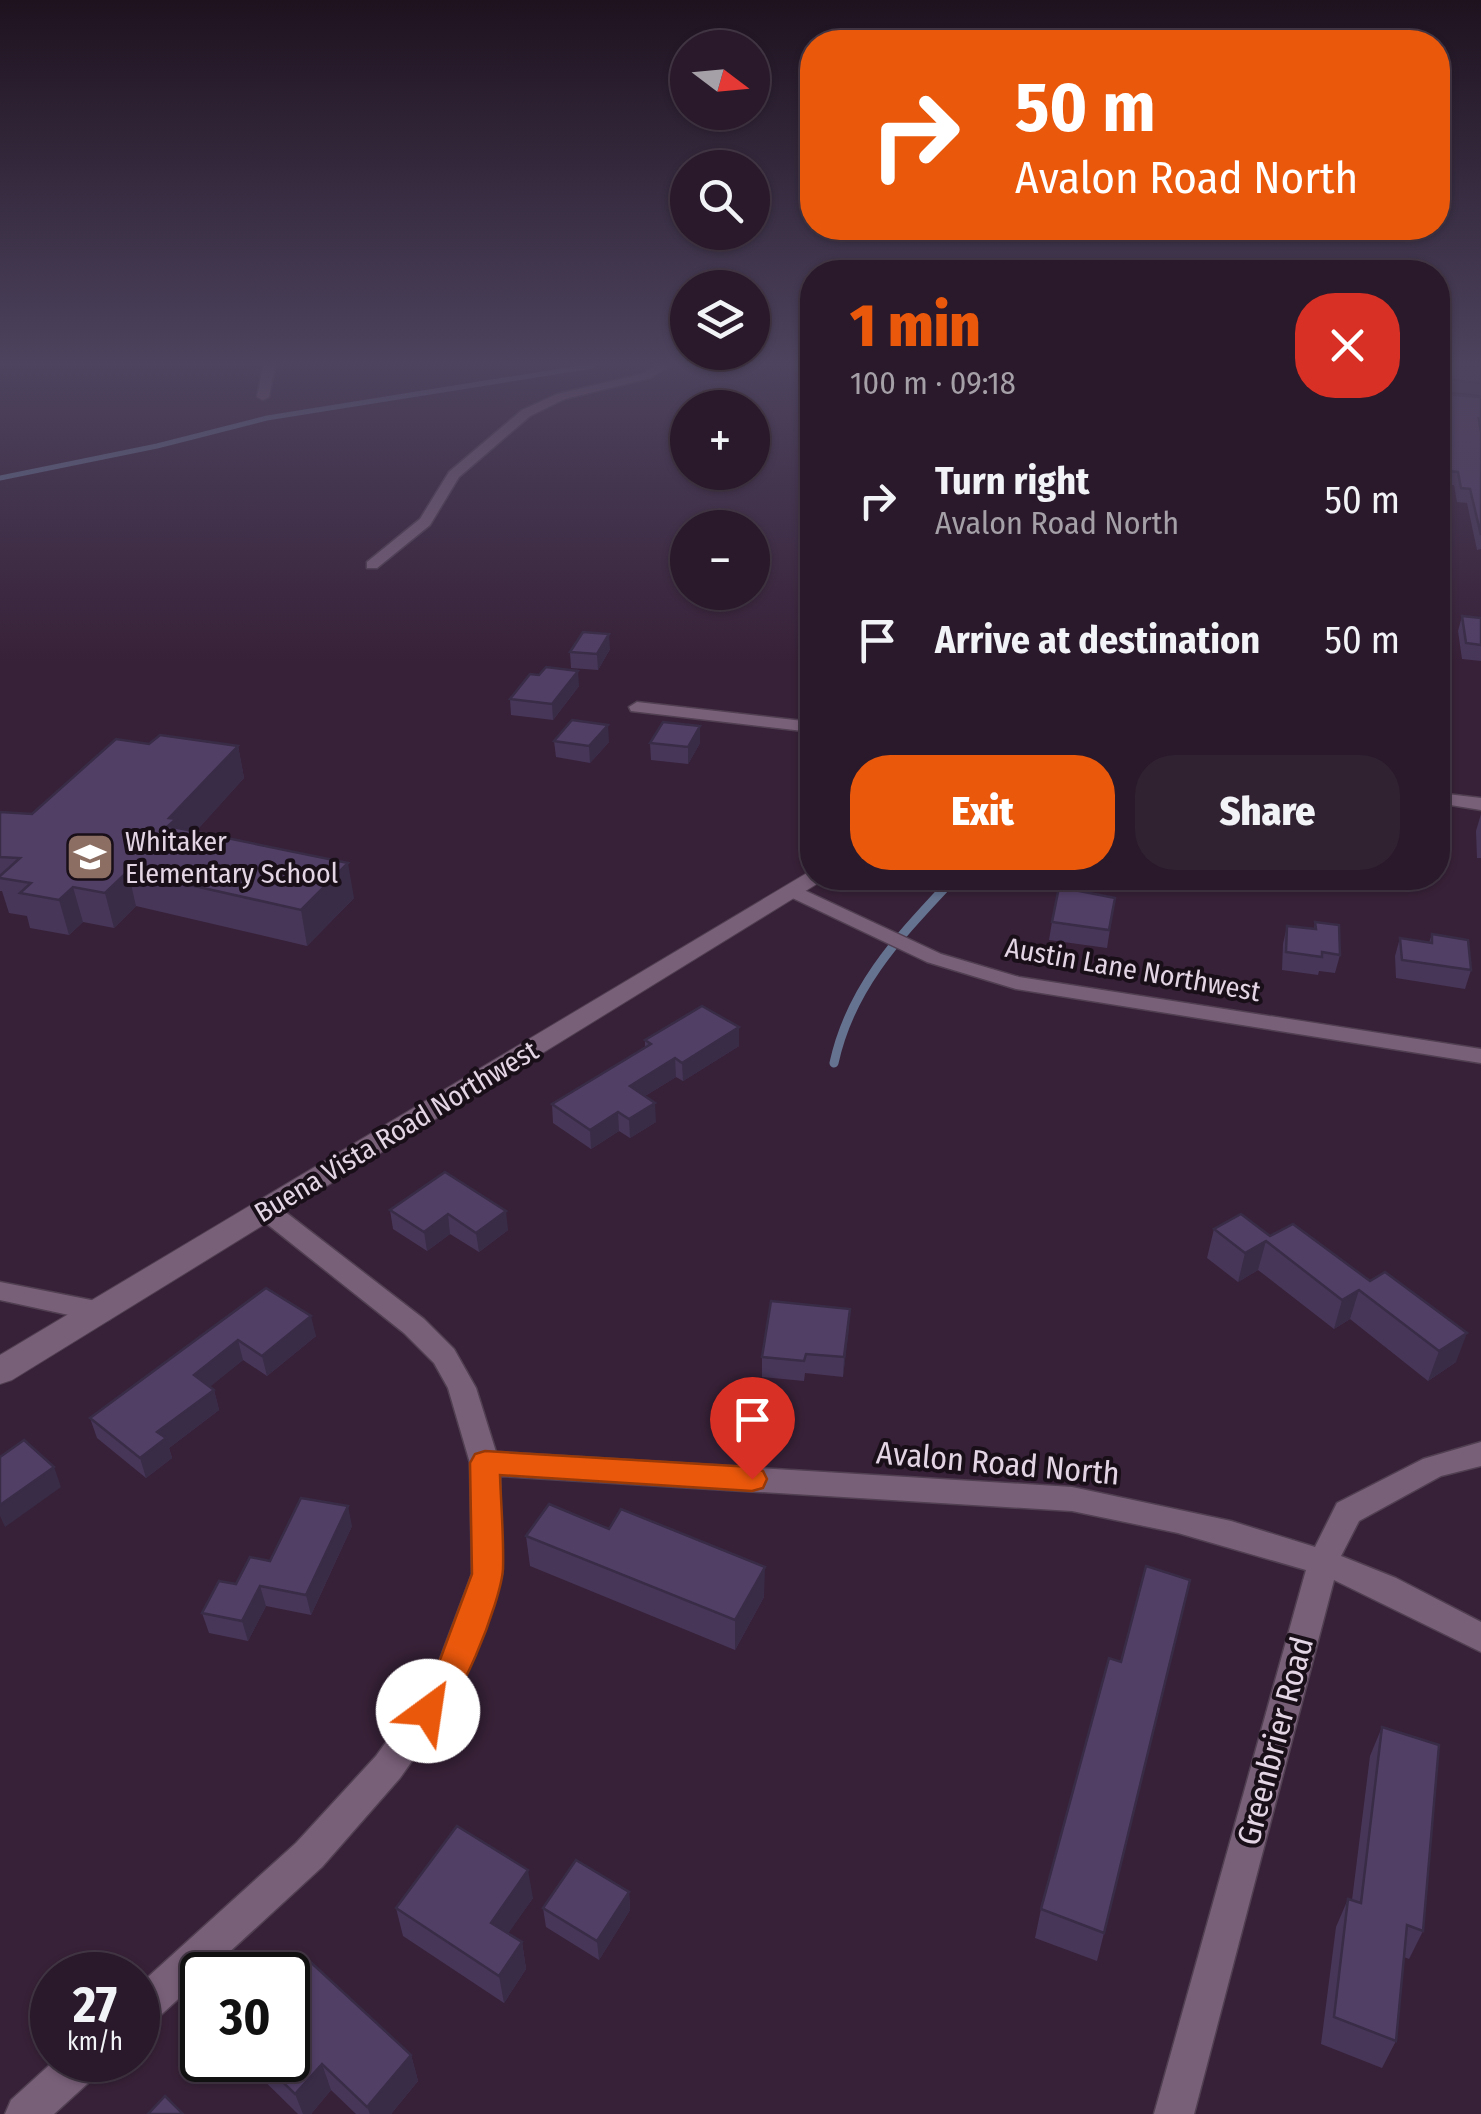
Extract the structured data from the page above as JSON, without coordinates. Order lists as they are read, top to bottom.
{
  "streets": {
    "street": [
      "Austin Lane Northwest",
      "Buena Vista Road Northwest",
      "Avalon Road North",
      "Greenbrier Road"
    ]
  },
  "crossings": [
    ["Avalon Road North", "Greenbrier Road"]
  ],
  "places": {
    "school or university": ["Whitaker Elementary School"]
  },
  "north": "right",
  "page": {
    "map_buttons": ["+", "−"],
    "turn": ["50 m", "Avalon Road North"],
    "heading": ["1 min", "100 m · 09:18"],
    "list": [
      {
        "name": "Turn right",
        "note": "Avalon Road North",
        "value": "50 m"
      },
      {
        "name": "Arrive at destination",
        "value": "50 m"
      }
    ],
    "buttons": ["Exit", "Share"],
    "speed": "27 km/h",
    "limit": "30"
  }
}
